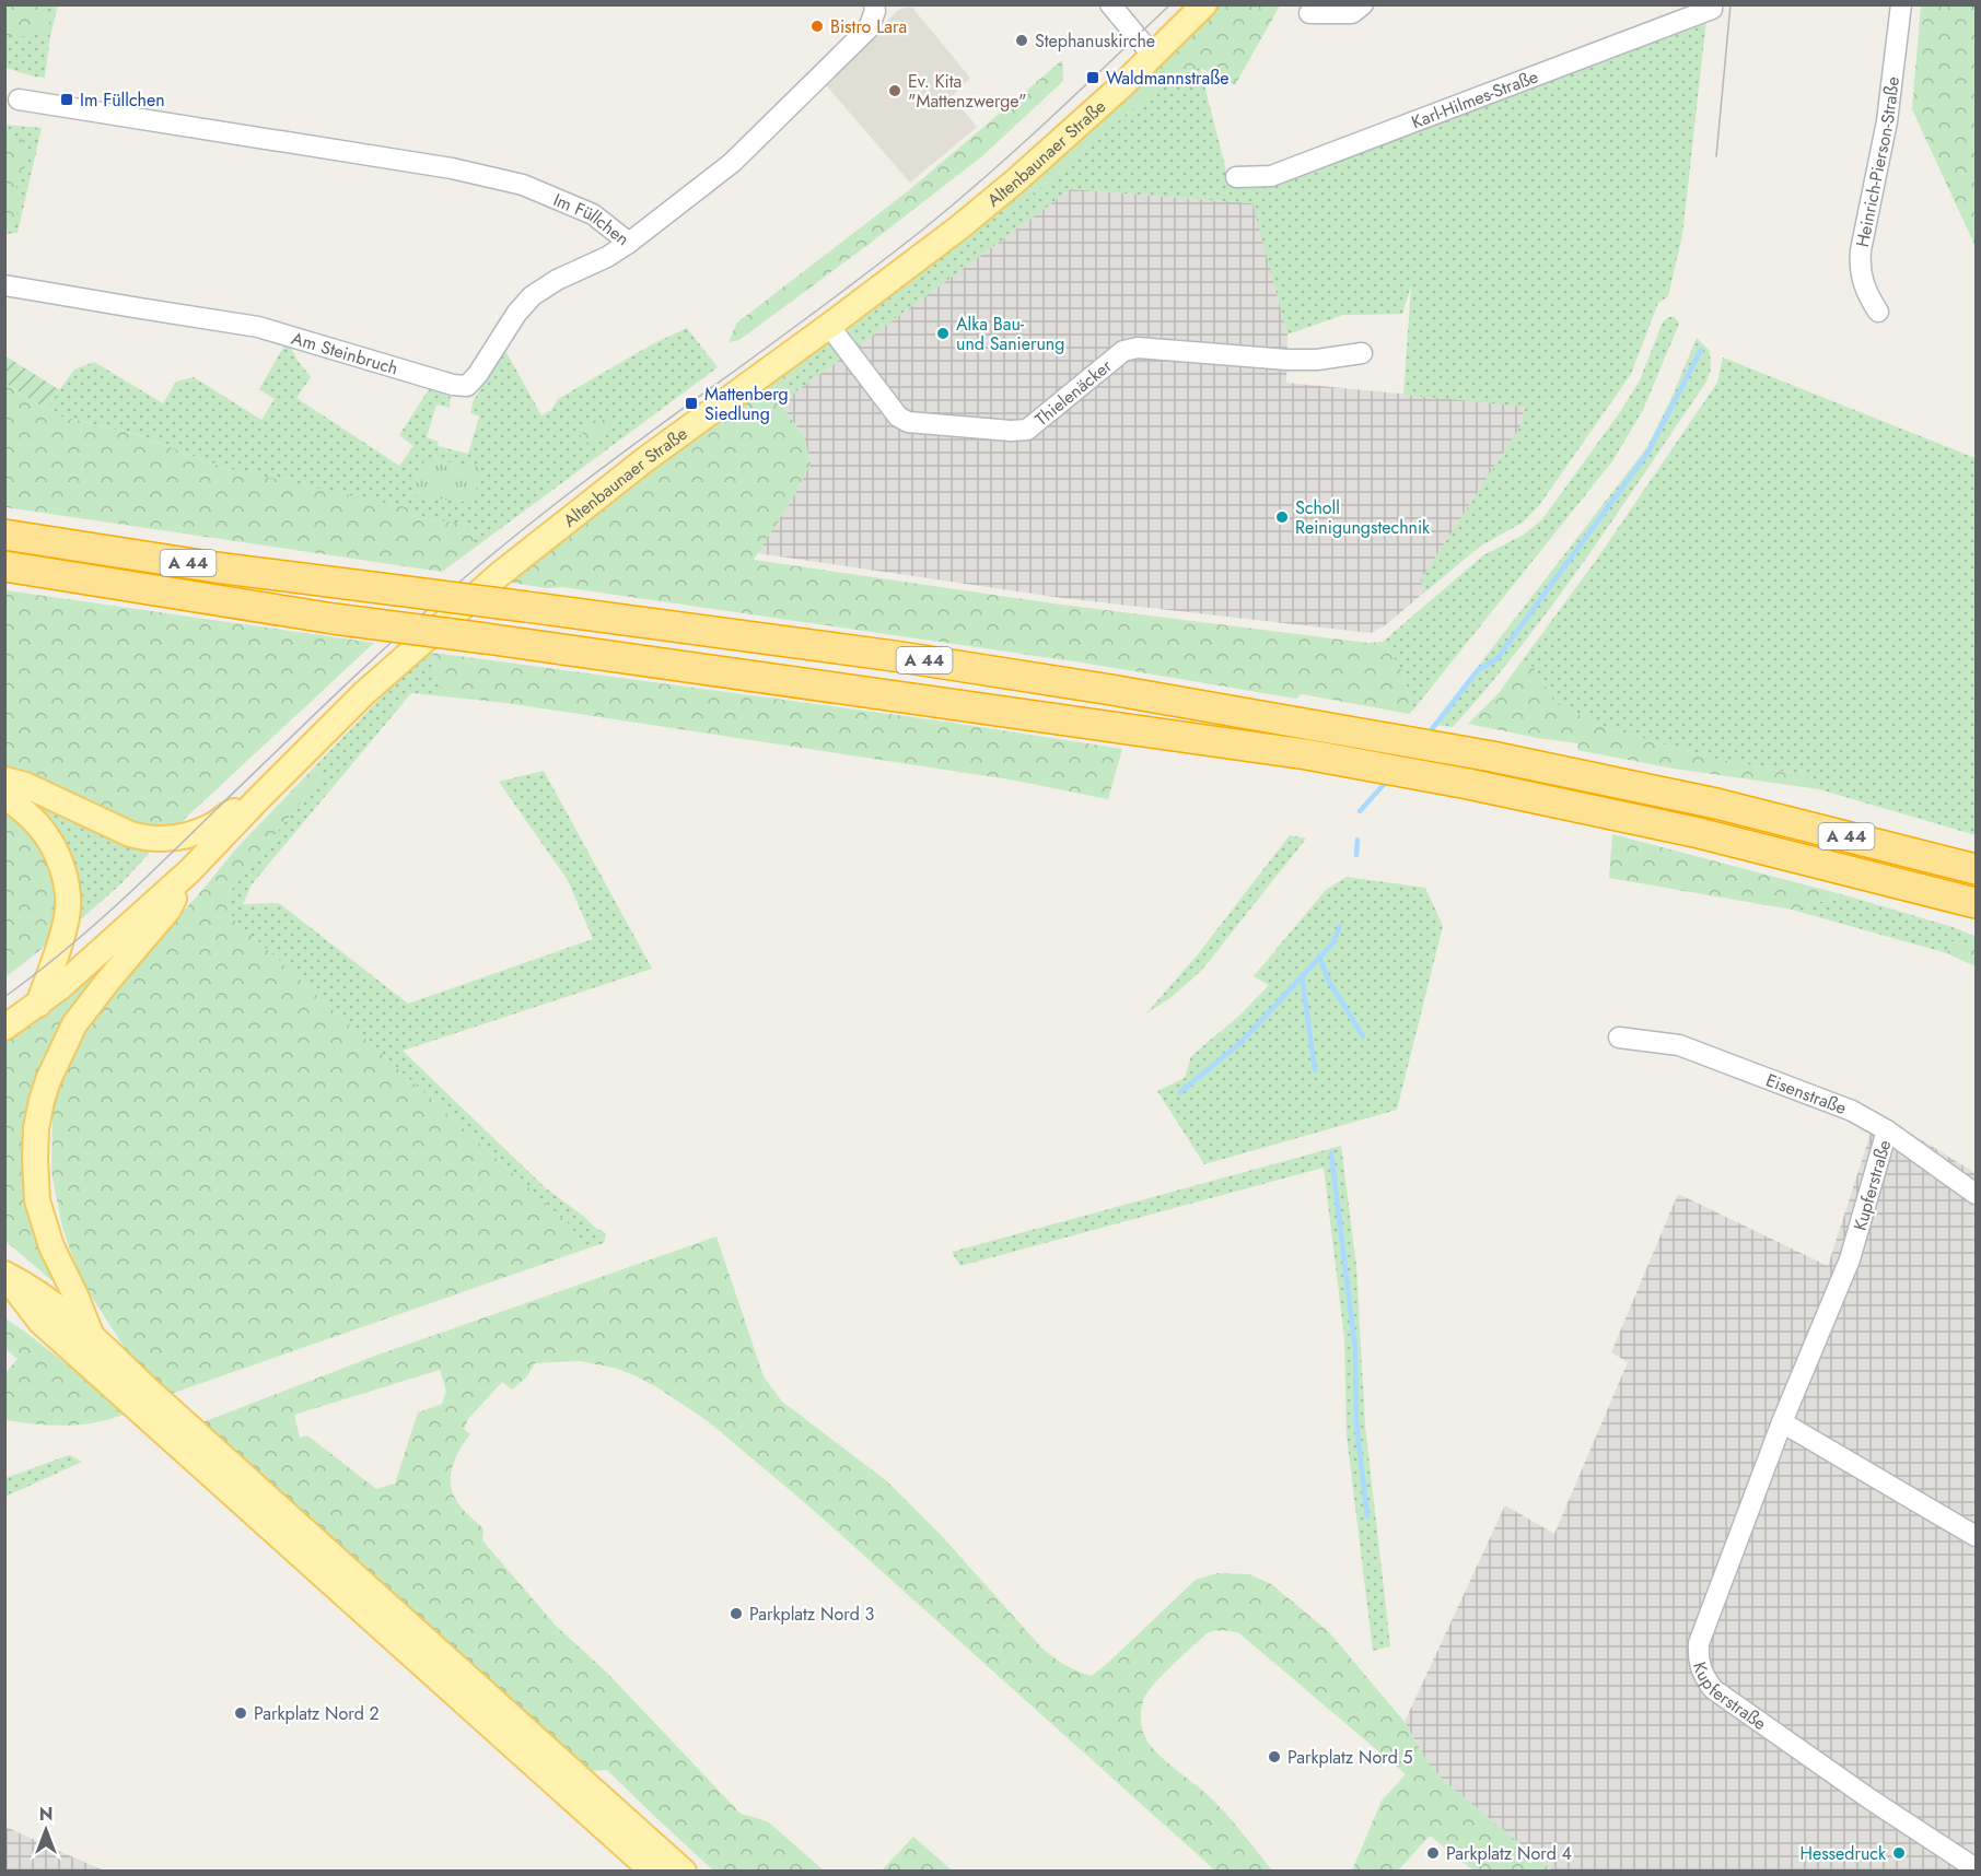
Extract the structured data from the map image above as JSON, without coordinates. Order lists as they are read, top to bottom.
{
  "streets": {
    "highway": ["A 44"],
    "main road": ["Altenbaunaer Straße"],
    "street": [
      "Karl-Hilmes-Straße",
      "Heinrich-Pierson-Straße",
      "Im Füllchen",
      "Am Steinbruch",
      "Thielenäcker",
      "Eisenstraße",
      "Kupferstraße"
    ]
  },
  "crossings": [
    ["Altenbaunaer Straße", "Thielenäcker"],
    ["Im Füllchen", "Am Steinbruch"],
    ["Eisenstraße", "Kupferstraße"]
  ],
  "places": {
    "other": [
      "Bistro Lara",
      "Stephanuskirche",
      "Ev. Kita \"Mattenzwerge\"",
      "Alka Bau- und Sanierung",
      "Scholl Reinigungstechnik",
      "Parkplatz Nord 3",
      "Parkplatz Nord 2",
      "Parkplatz Nord 5",
      "Parkplatz Nord 4",
      "Hessedruck"
    ],
    "transit": ["Waldmannstraße", "Im Füllchen", "Mattenberg Siedlung"]
  },
  "north": "top"
}
